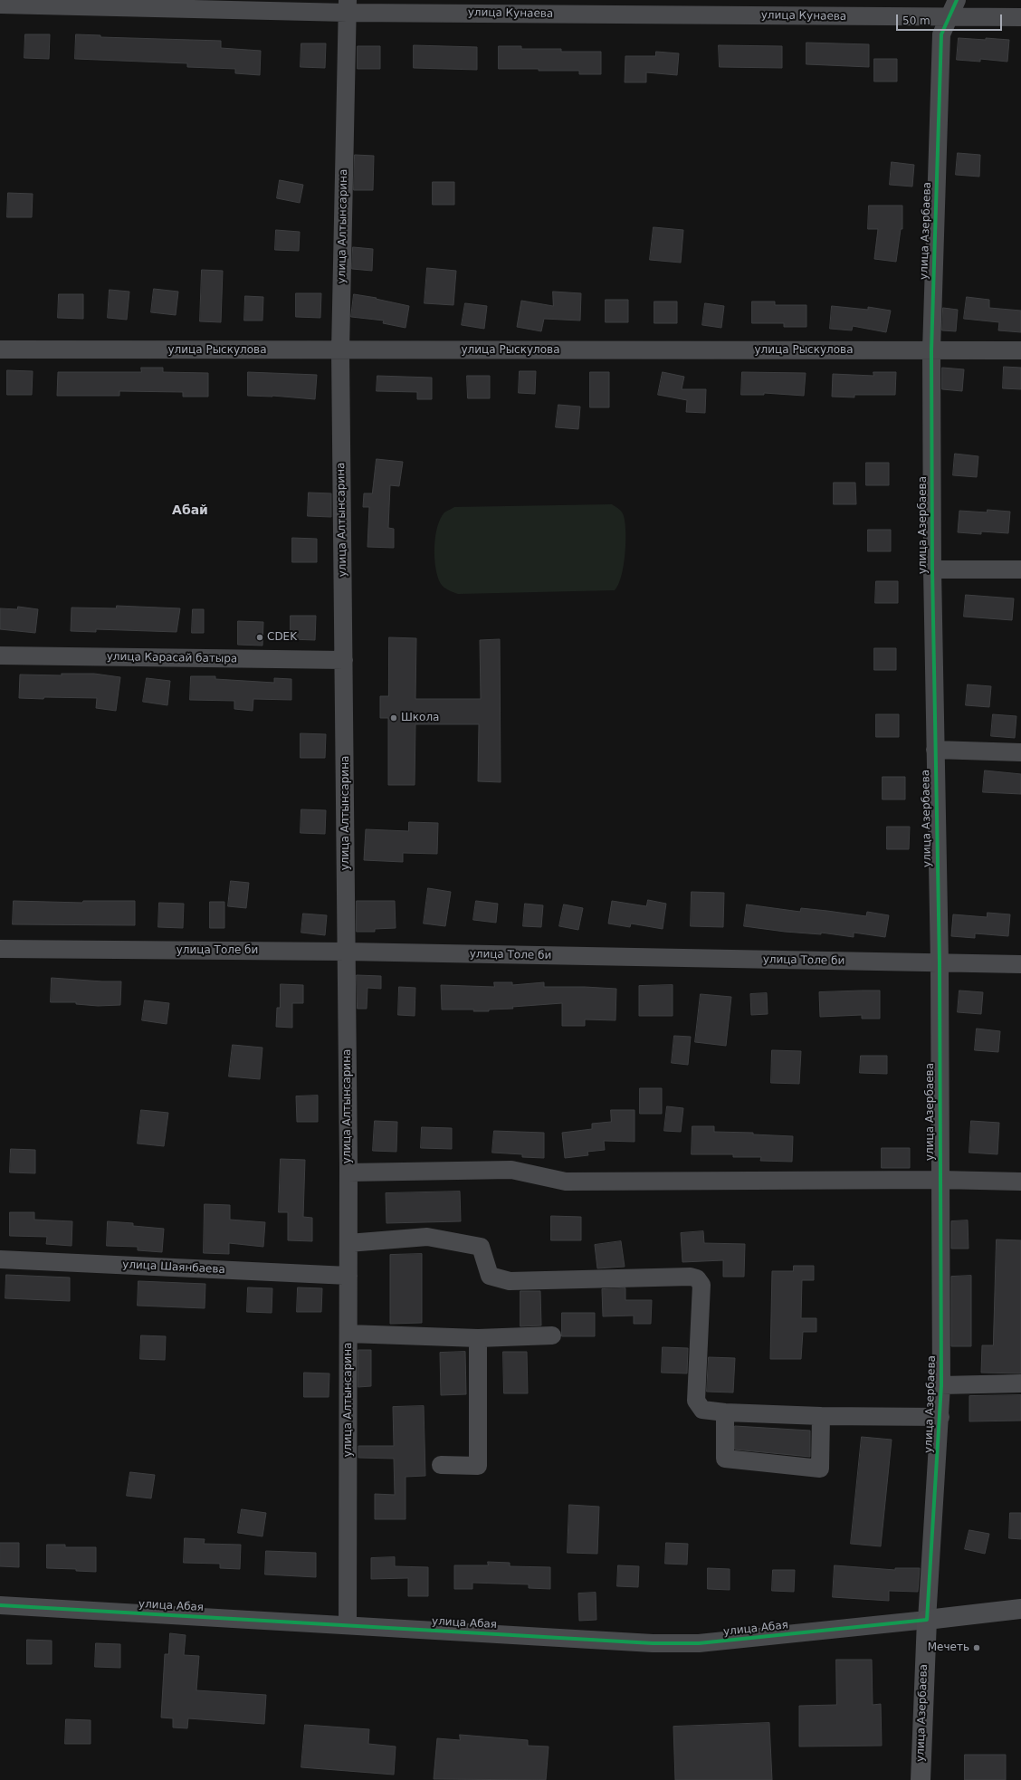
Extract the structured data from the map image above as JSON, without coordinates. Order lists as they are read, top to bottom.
{
  "streets": {
    "main road": ["улица Азербаева", "улица Абая"],
    "street": [
      "улица Кунаева",
      "улица Алтынсарина",
      "улица Рыскулова",
      "улица Карасай батыра",
      "улица Толе би",
      "улица Шаянбаева"
    ]
  },
  "crossings": [
    ["улица Кунаева", "улица Алтынсарина"],
    ["улица Кунаева", "улица Азербаева"],
    ["улица Алтынсарина", "улица Рыскулова"],
    ["улица Алтынсарина", "улица Карасай батыра"],
    ["улица Алтынсарина", "улица Толе би"],
    ["улица Алтынсарина", "улица Шаянбаева"],
    ["улица Алтынсарина", "улица Абая"],
    ["улица Азербаева", "улица Рыскулова"],
    ["улица Азербаева", "улица Толе би"],
    ["улица Азербаева", "улица Абая"]
  ],
  "districts": ["Абай"],
  "places": ["CDEK", "Школа", "Мечеть"],
  "scale_bar": "50 m"
}
